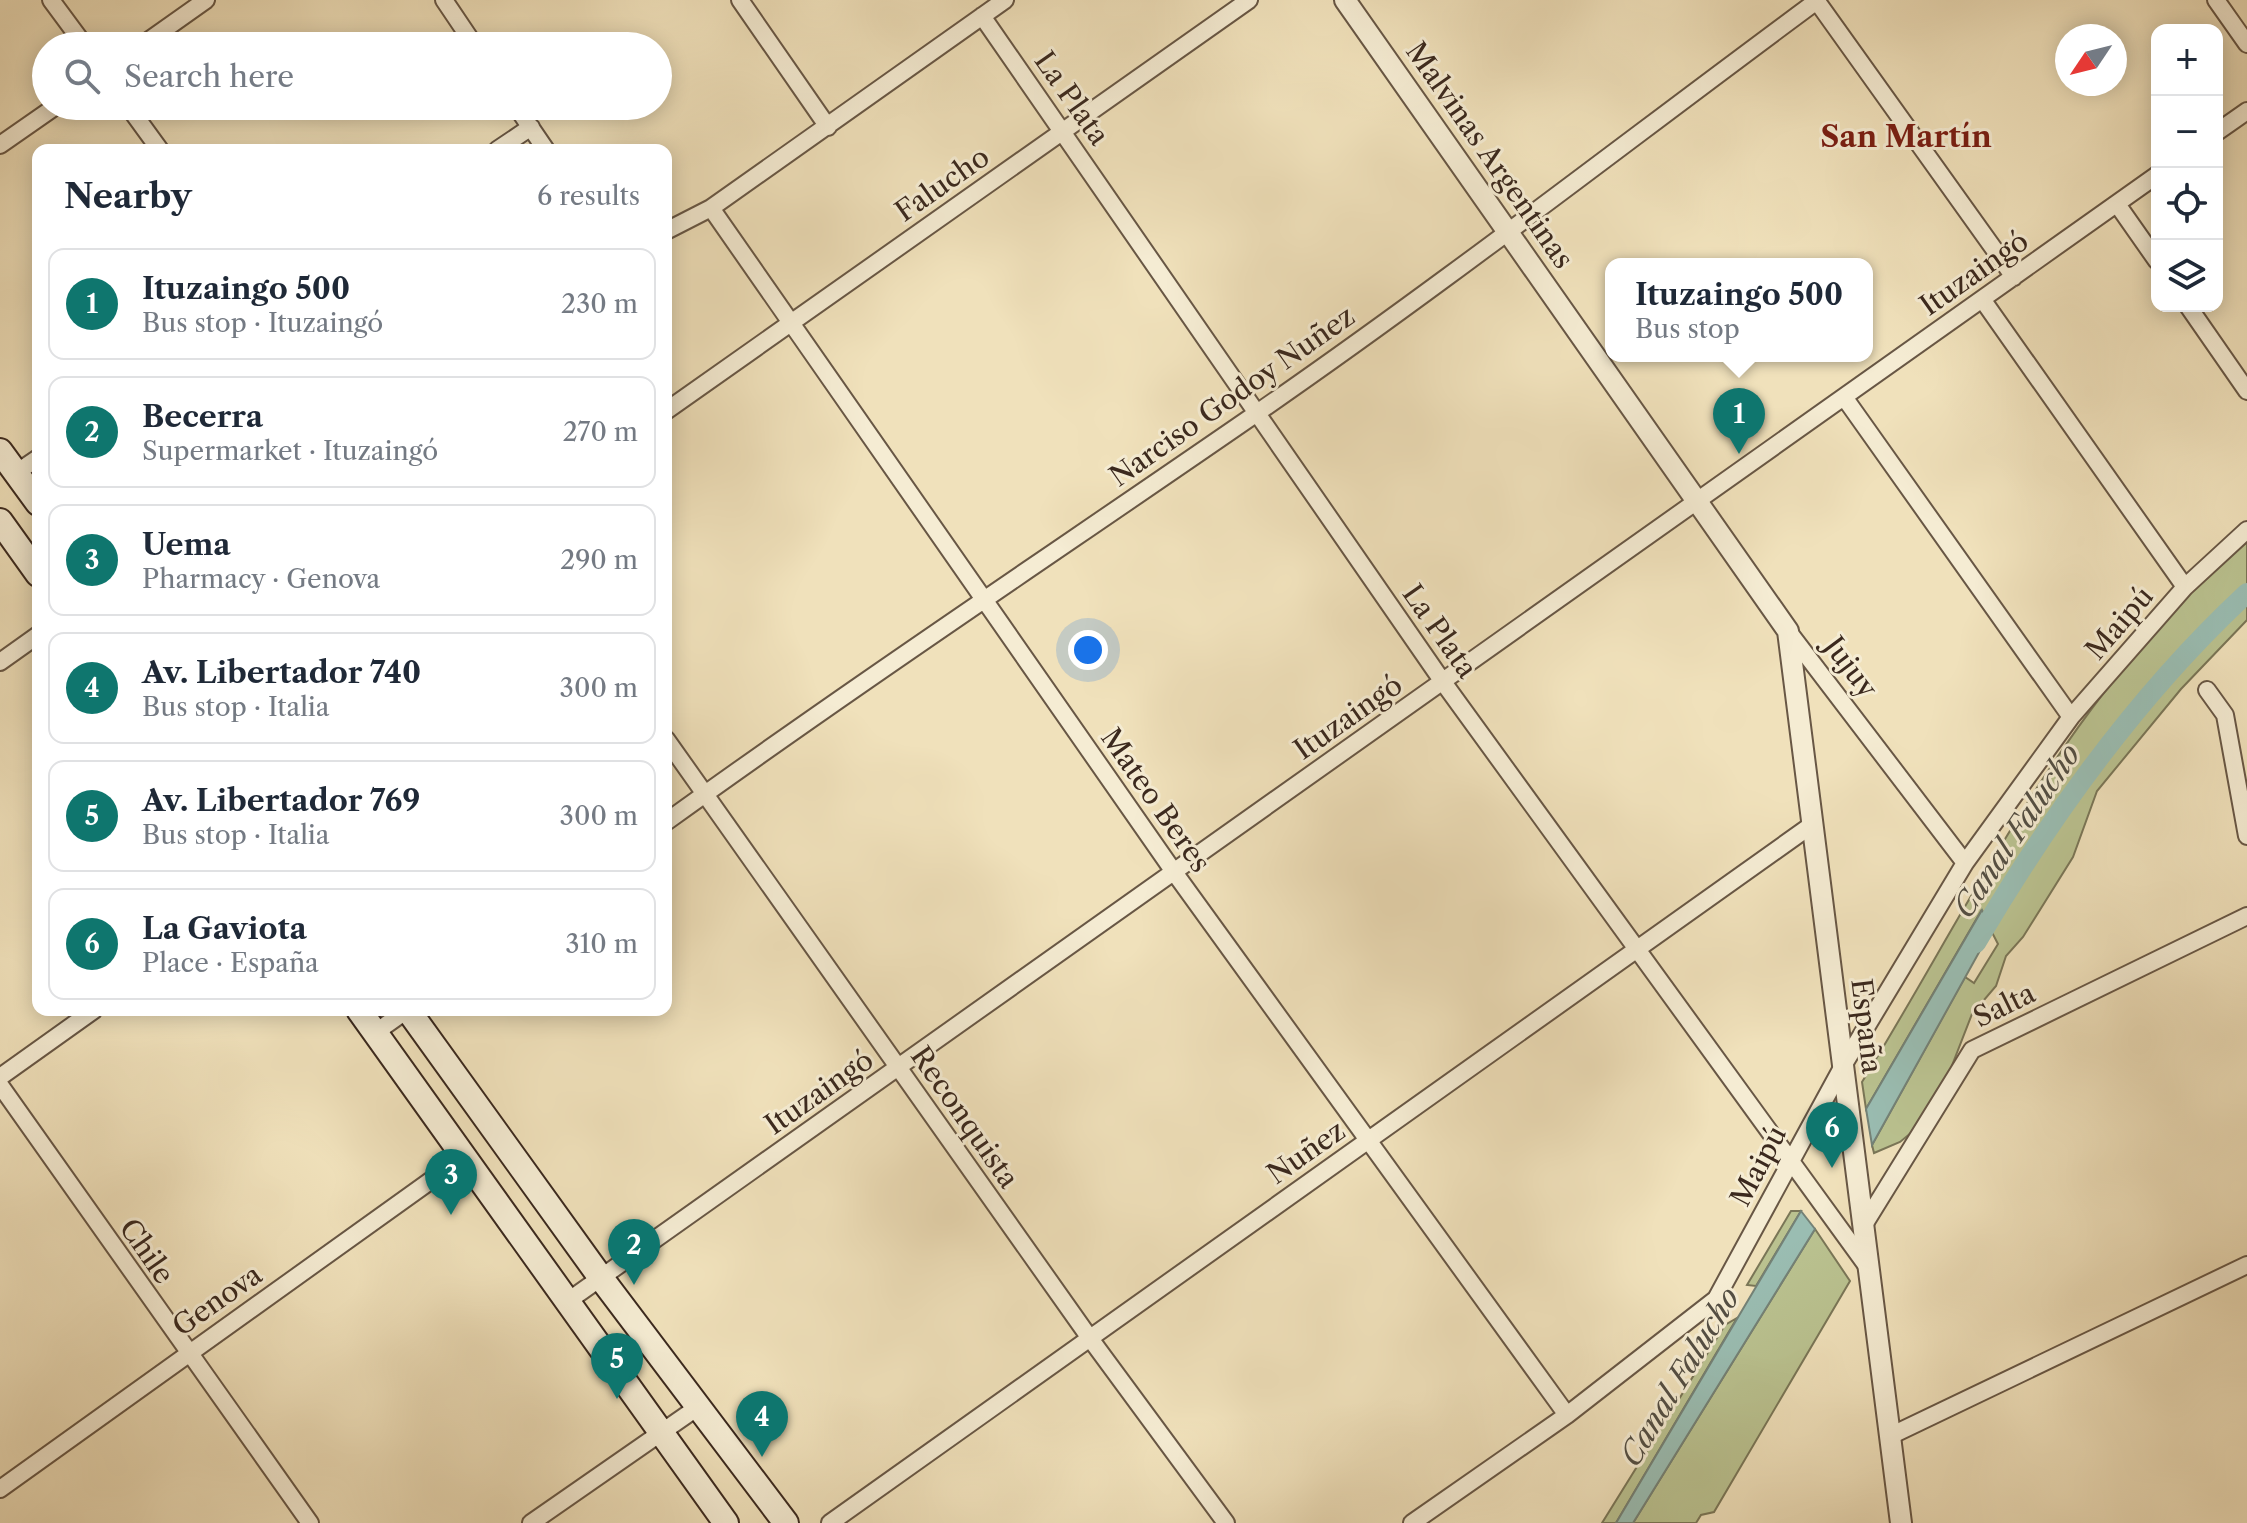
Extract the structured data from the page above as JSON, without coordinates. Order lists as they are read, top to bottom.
{
  "streets": {
    "street": [
      "La Plata",
      "Malvinas Argentinas",
      "Falucho",
      "Ituzaingó",
      "Narciso Godoy Nuñez",
      "Maipú",
      "Jujuy",
      "Mateo Beres",
      "Salta",
      "España",
      "Reconquista",
      "Nuñez",
      "Chile",
      "Genova"
    ]
  },
  "crossings": [
    ["La Plata", "Falucho"],
    ["La Plata", "Ituzaingó"],
    ["La Plata", "Narciso Godoy Nuñez"],
    ["La Plata", "Maipú"],
    ["La Plata", "España"],
    ["La Plata", "Nuñez"],
    ["Malvinas Argentinas", "Ituzaingó"],
    ["Malvinas Argentinas", "Narciso Godoy Nuñez"],
    ["Malvinas Argentinas", "Jujuy"],
    ["Falucho", "Mateo Beres"],
    ["Ituzaingó", "Jujuy"],
    ["Ituzaingó", "Mateo Beres"],
    ["Ituzaingó", "Reconquista"],
    ["Narciso Godoy Nuñez", "Mateo Beres"],
    ["Narciso Godoy Nuñez", "Reconquista"],
    ["Maipú", "Jujuy"],
    ["Maipú", "Mateo Beres"],
    ["Maipú", "España"],
    ["Jujuy", "España"],
    ["Mateo Beres", "Nuñez"],
    ["Salta", "España"],
    ["España", "Nuñez"],
    ["Reconquista", "Nuñez"],
    ["Chile", "Genova"]
  ],
  "districts": ["San Martín"],
  "water": ["Canal Falucho"],
  "north": "bottom left",
  "page": {
    "map_buttons": ["+", "−"],
    "search": "Search here",
    "heading": ["Nearby", "6 results"],
    "list": [
      {
        "mark": "1",
        "name": "Ituzaingo 500",
        "note": "Bus stop · Ituzaingó",
        "value": "230 m"
      },
      {
        "mark": "2",
        "name": "Becerra",
        "note": "Supermarket · Ituzaingó",
        "value": "270 m"
      },
      {
        "mark": "3",
        "name": "Uema",
        "note": "Pharmacy · Genova",
        "value": "290 m"
      },
      {
        "mark": "4",
        "name": "Av. Libertador 740",
        "note": "Bus stop · Italia",
        "value": "300 m"
      },
      {
        "mark": "5",
        "name": "Av. Libertador 769",
        "note": "Bus stop · Italia",
        "value": "300 m"
      },
      {
        "mark": "6",
        "name": "La Gaviota",
        "note": "Place · España",
        "value": "310 m"
      }
    ],
    "popup": ["Ituzaingo 500", "Bus stop"],
    "pins": [
      "1",
      "6",
      "3",
      "2",
      "5",
      "4"
    ]
  }
}
